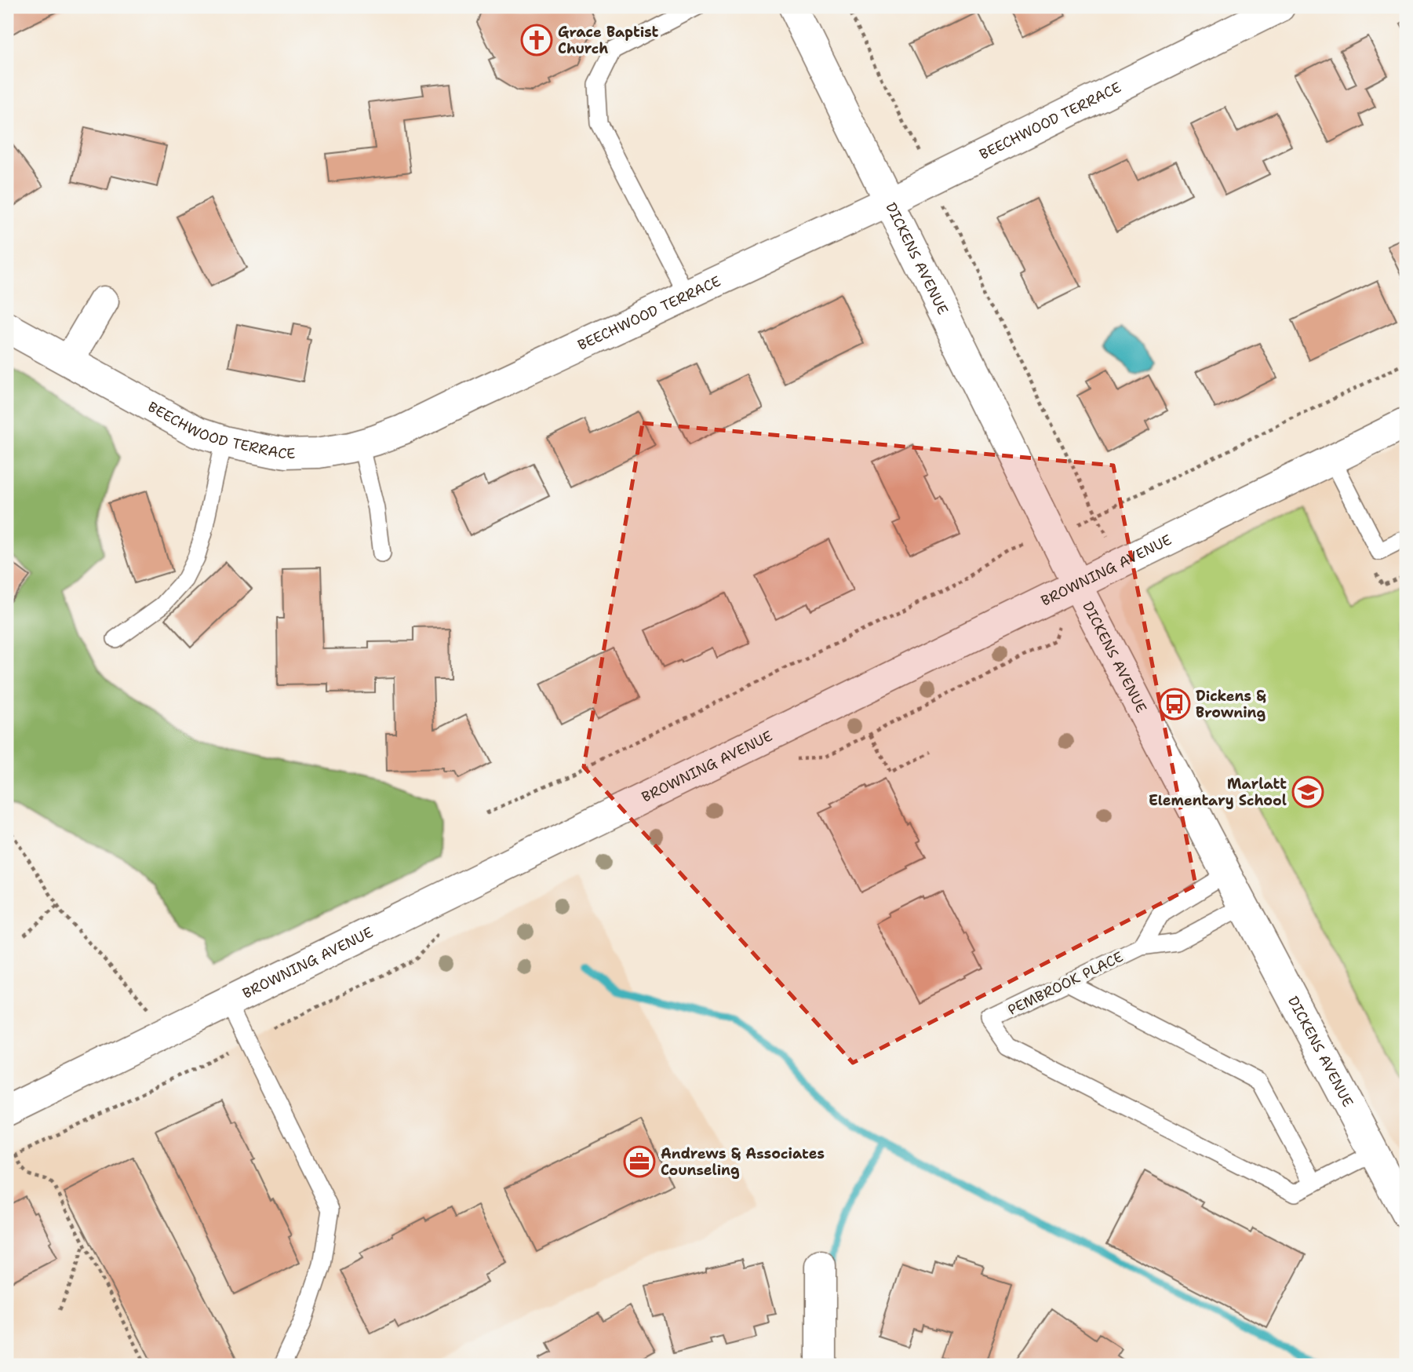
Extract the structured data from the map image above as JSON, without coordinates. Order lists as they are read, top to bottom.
{
  "streets": {
    "street": ["BEECHWOOD TERRACE", "DICKENS AVENUE", "BROWNING AVENUE"],
    "lane": ["PEMBROOK PLACE"]
  },
  "crossings": [
    ["BEECHWOOD TERRACE", "DICKENS AVENUE"],
    ["DICKENS AVENUE", "BROWNING AVENUE"],
    ["DICKENS AVENUE", "PEMBROOK PLACE"]
  ],
  "places": {
    "church": ["Grace Baptist Church"],
    "bus stop": ["Dickens & Browning"],
    "school or university": ["Marlatt Elementary School"],
    "office": ["Andrews & Associates Counseling"]
  }
}
